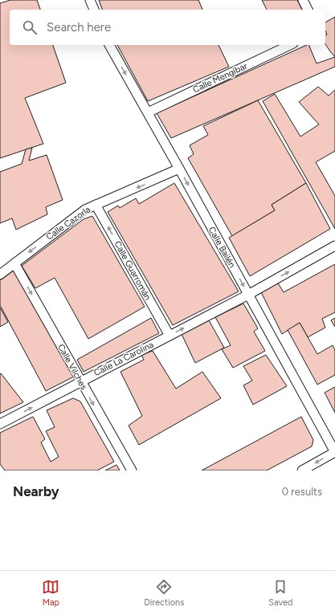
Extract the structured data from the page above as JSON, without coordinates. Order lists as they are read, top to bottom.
{
  "streets": {
    "street": [
      "Calle Mengíbar",
      "Calle Cazorla",
      "Calle Bailén",
      "Calle Guarromán",
      "Calle La Carolina",
      "Calle Vilches"
    ]
  },
  "crossings": [
    ["Calle Mengíbar", "Calle Bailén"],
    ["Calle Cazorla", "Calle Bailén"],
    ["Calle Cazorla", "Calle Guarromán"],
    ["Calle Cazorla", "Calle Vilches"],
    ["Calle Bailén", "Calle La Carolina"],
    ["Calle Guarromán", "Calle La Carolina"],
    ["Calle La Carolina", "Calle Vilches"]
  ],
  "one_way": [
    "Calle Cazorla",
    "Calle Bailén",
    "Calle Guarromán",
    "Calle La Carolina",
    "Calle Vilches"
  ],
  "page": {
    "search": "Search here",
    "heading": ["Nearby", "0 results"],
    "nav": ["Map", "Directions", "Saved"]
  }
}
